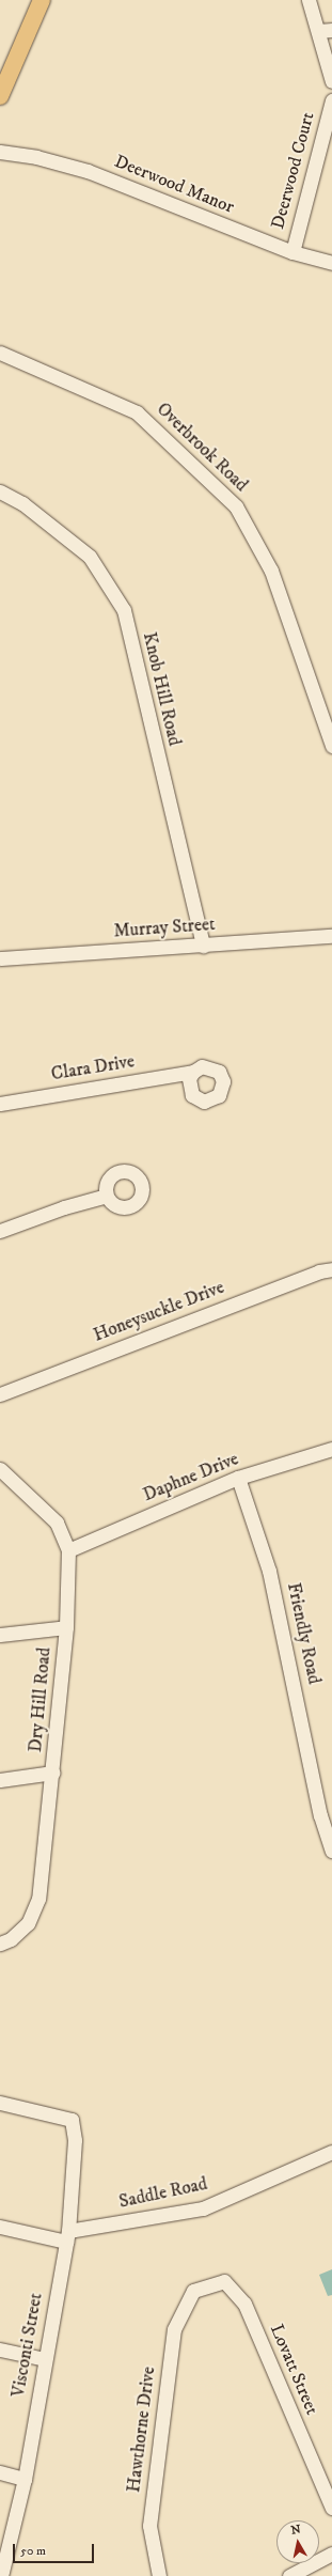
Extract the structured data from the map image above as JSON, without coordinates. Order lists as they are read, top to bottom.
{
  "streets": {
    "street": [
      "Deerwood Court",
      "Deerwood Manor",
      "Overbrook Road",
      "Knob Hill Road",
      "Murray Street",
      "Clara Drive",
      "Honeysuckle Drive",
      "Daphne Drive",
      "Friendly Road",
      "Dry Hill Road",
      "Saddle Road",
      "Visconti Street",
      "Lovatt Street",
      "Hawthorne Drive"
    ]
  },
  "crossings": [
    ["Deerwood Court", "Deerwood Manor"],
    ["Knob Hill Road", "Murray Street"],
    ["Daphne Drive", "Friendly Road"],
    ["Daphne Drive", "Dry Hill Road"],
    ["Saddle Road", "Visconti Street"],
    ["Lovatt Street", "Hawthorne Drive"]
  ],
  "scale_bar": "50 m",
  "north": "top"
}
